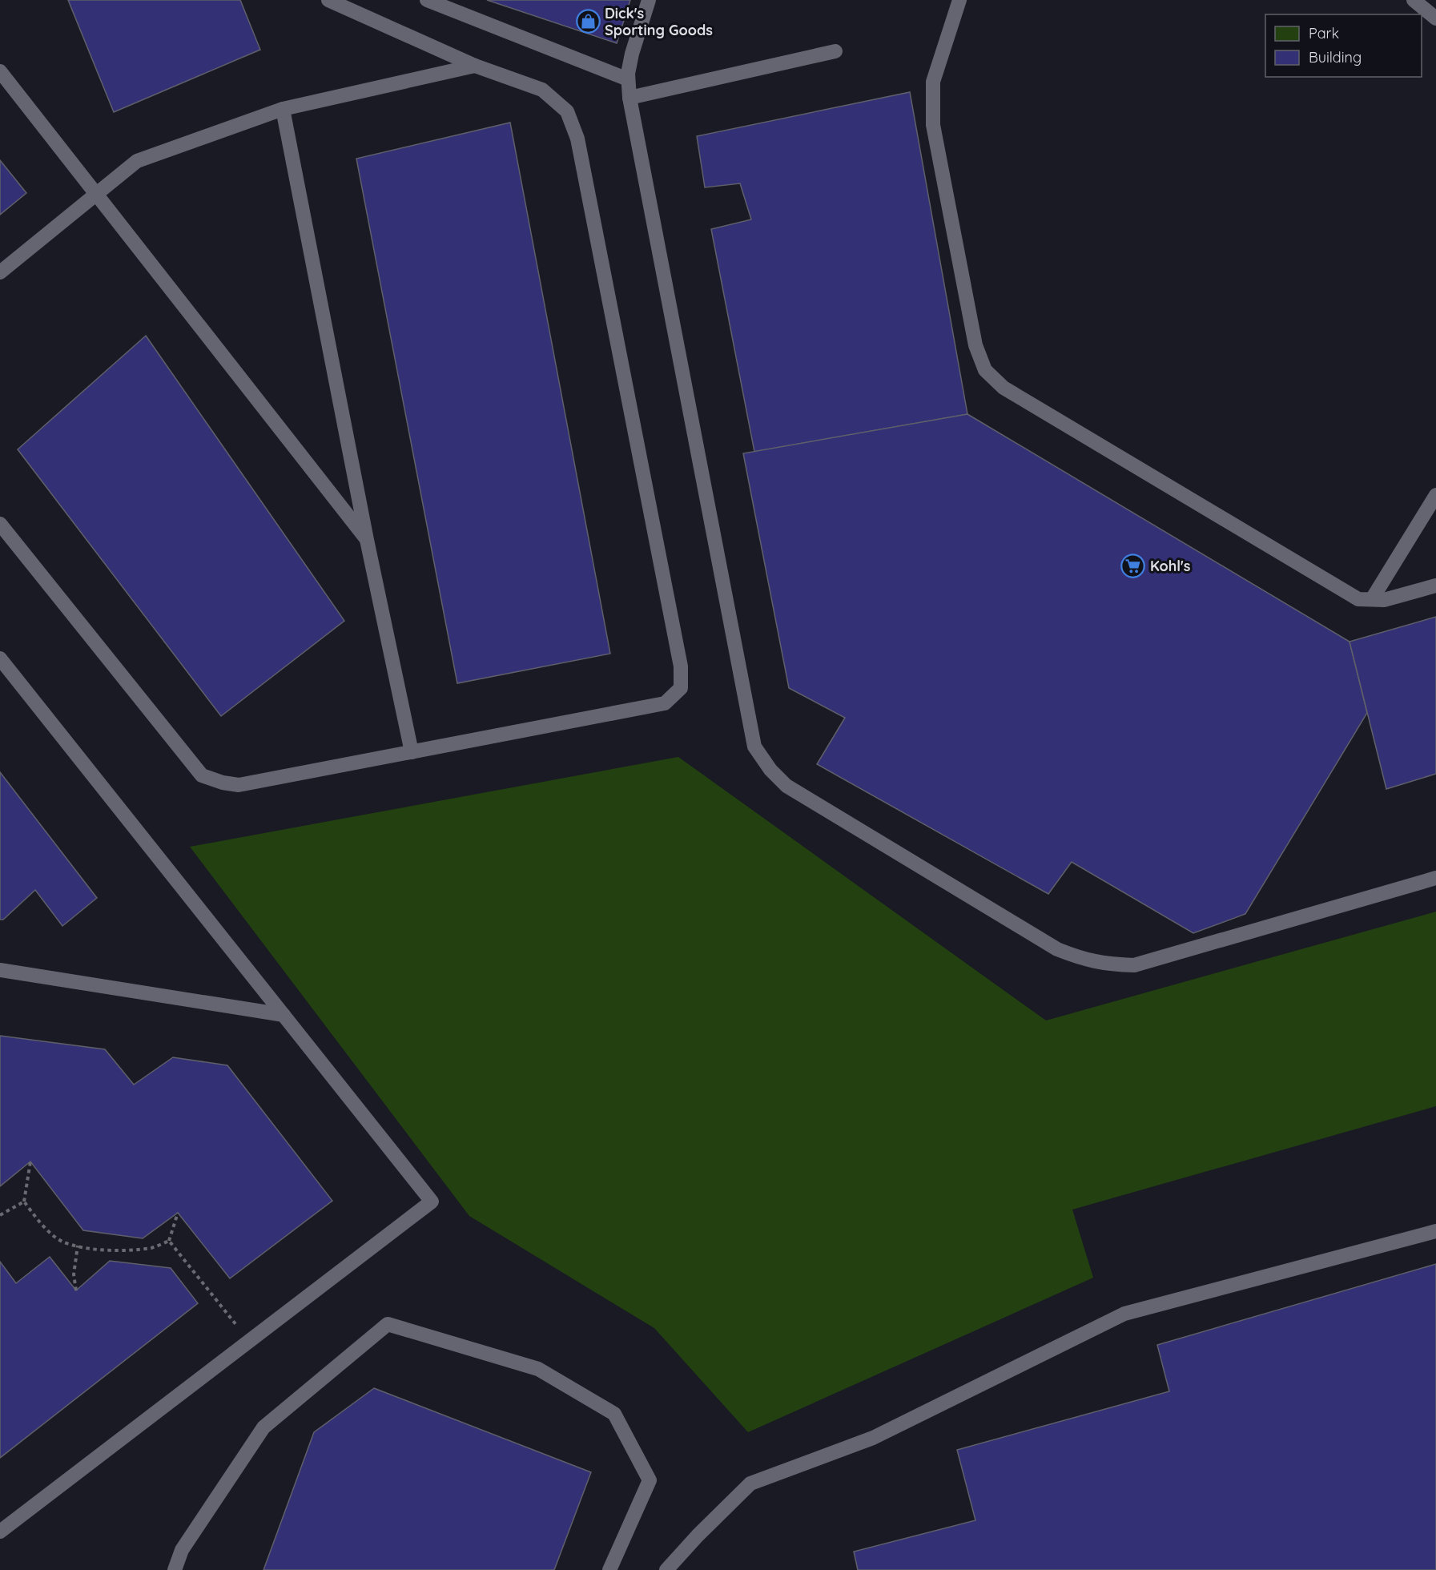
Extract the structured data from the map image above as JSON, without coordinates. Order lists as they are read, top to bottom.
{
  "places": {
    "shop": ["Dick's Sporting Goods"],
    "supermarket": ["Kohl's"]
  },
  "legend": ["Park", "Building"]
}
